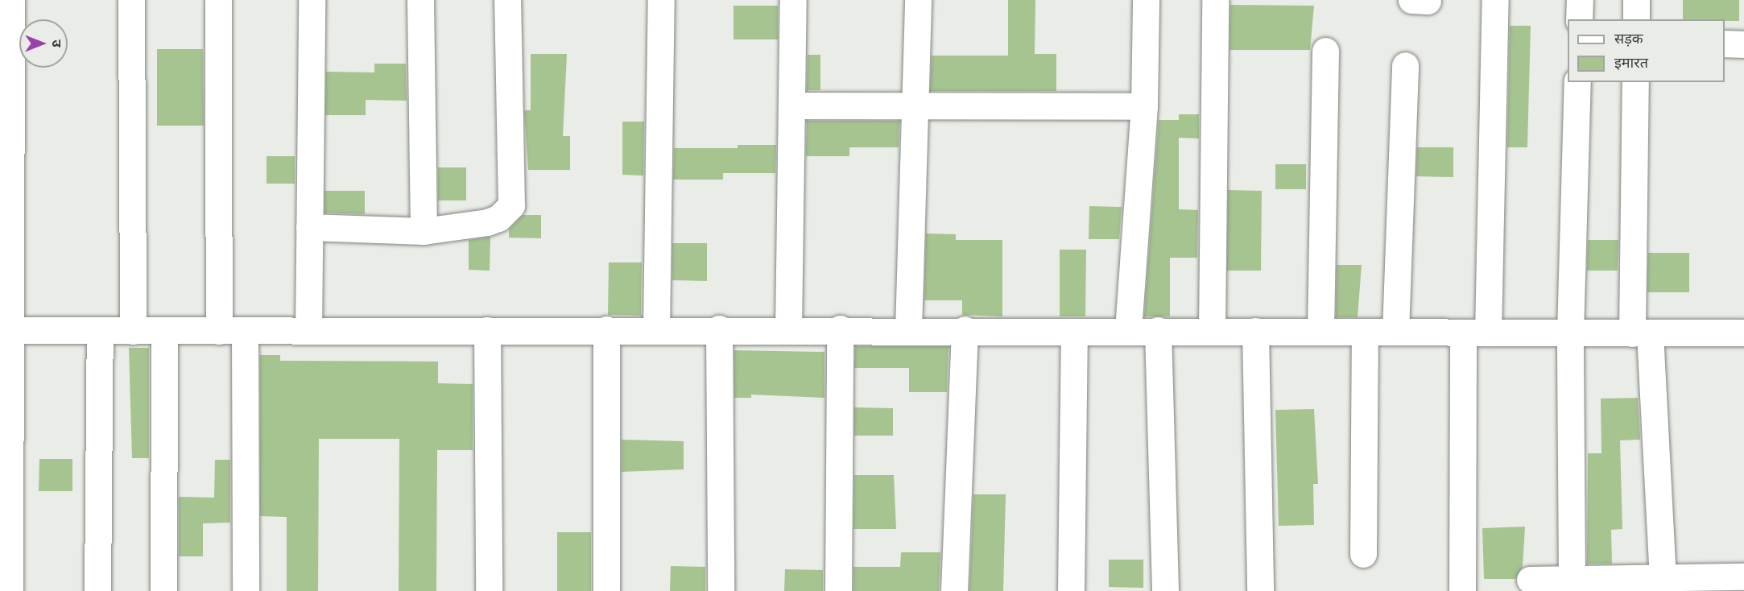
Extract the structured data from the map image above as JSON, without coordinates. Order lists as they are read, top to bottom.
{
  "legend": ["सड़क", "इमारत"],
  "north": "right"
}
